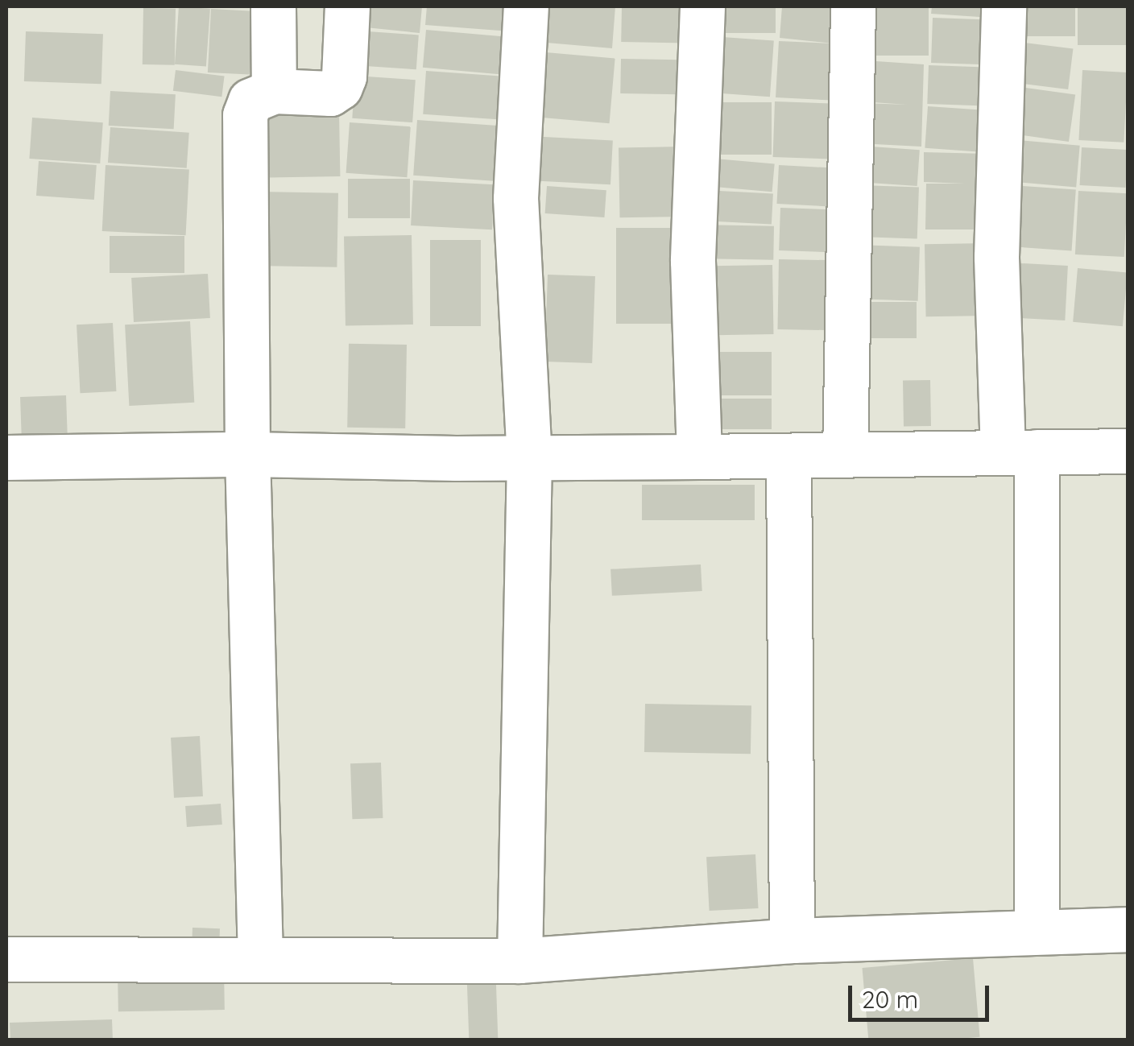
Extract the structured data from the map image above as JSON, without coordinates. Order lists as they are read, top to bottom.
{
  "scale_bar": "20 m"
}
